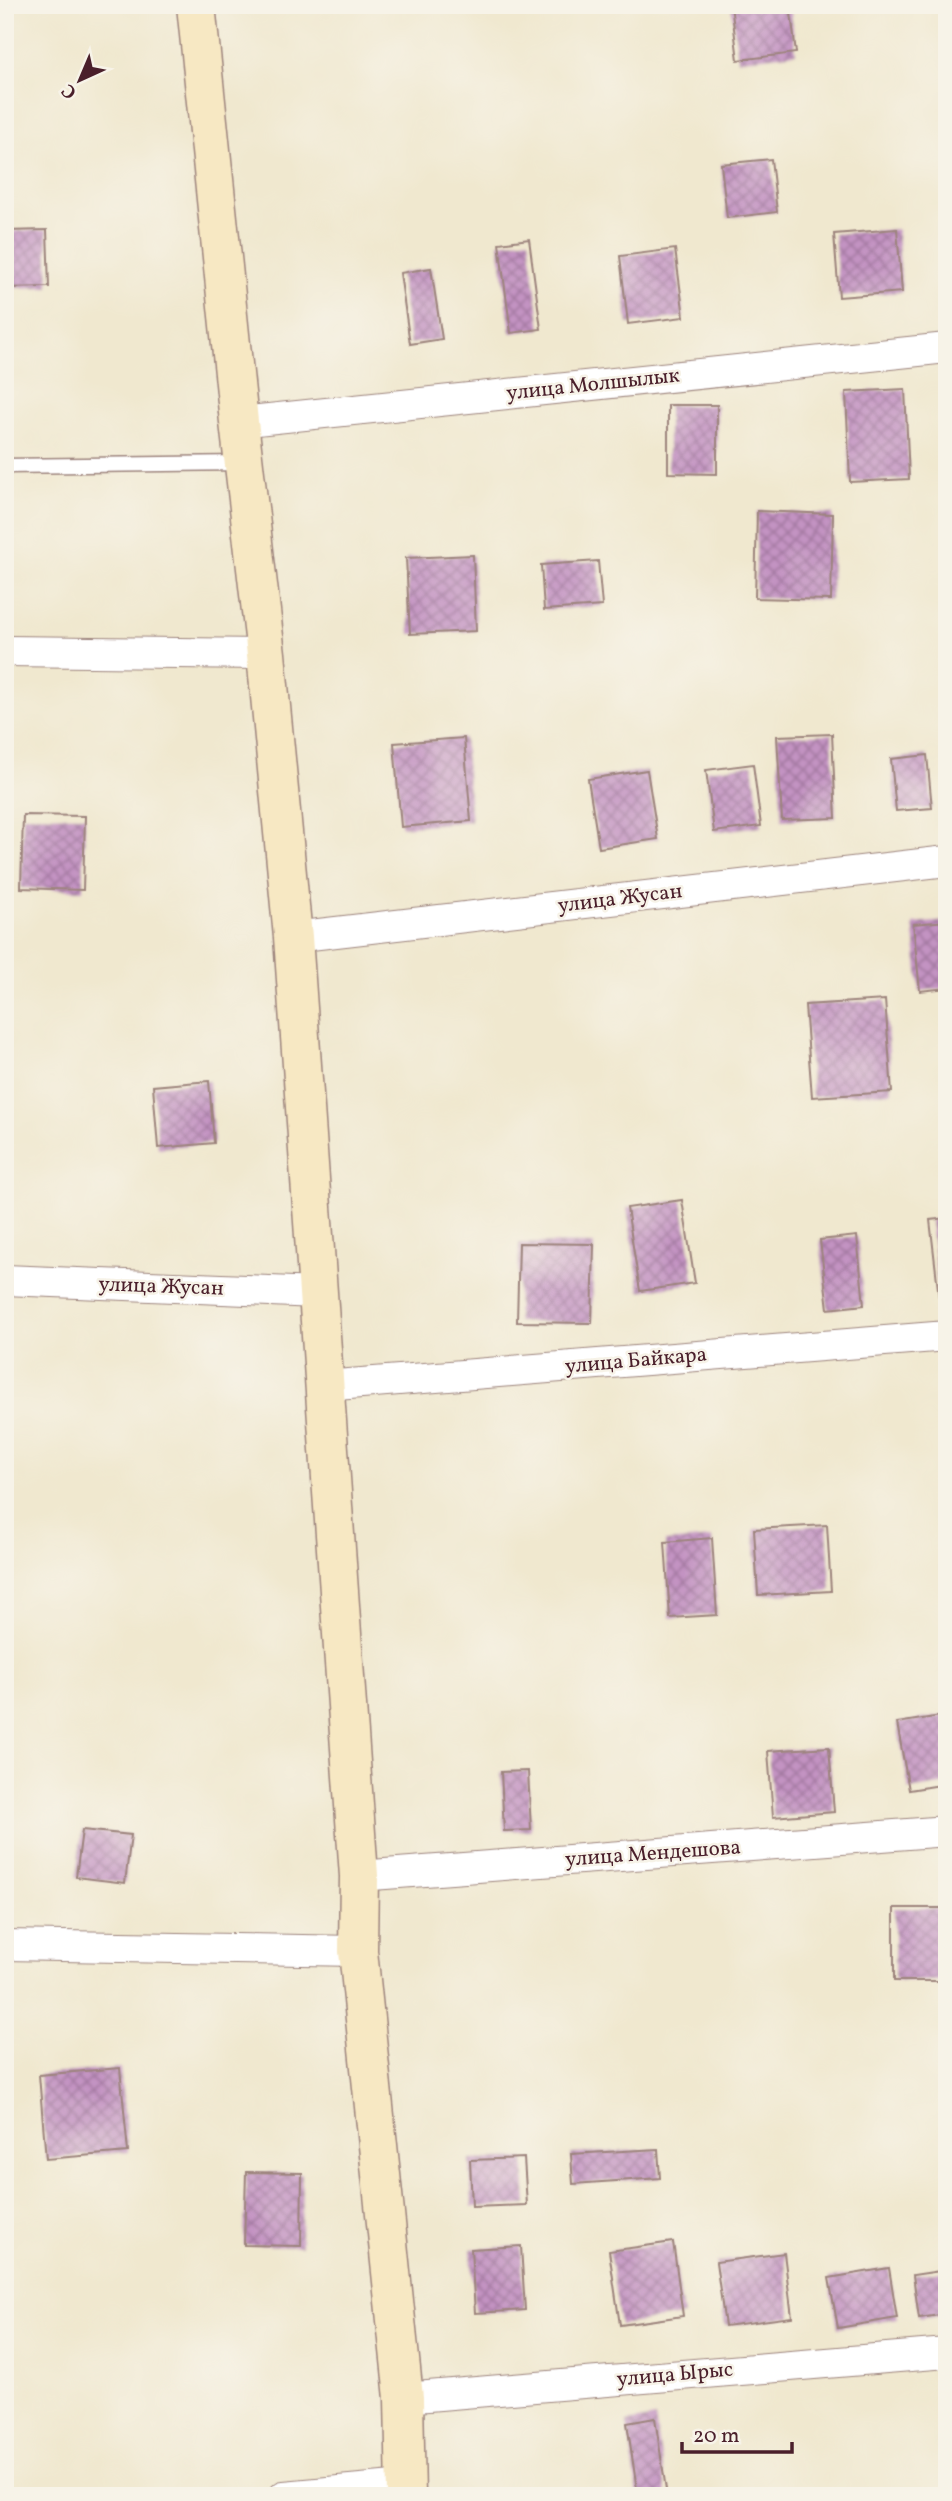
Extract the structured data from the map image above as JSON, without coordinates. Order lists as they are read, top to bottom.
{
  "streets": {
    "street": [
      "улица Молшылык",
      "улица Жусан",
      "улица Байкара",
      "улица Мендешова",
      "улица Ырыс"
    ]
  },
  "scale_bar": "20 m",
  "north": "bottom left"
}
